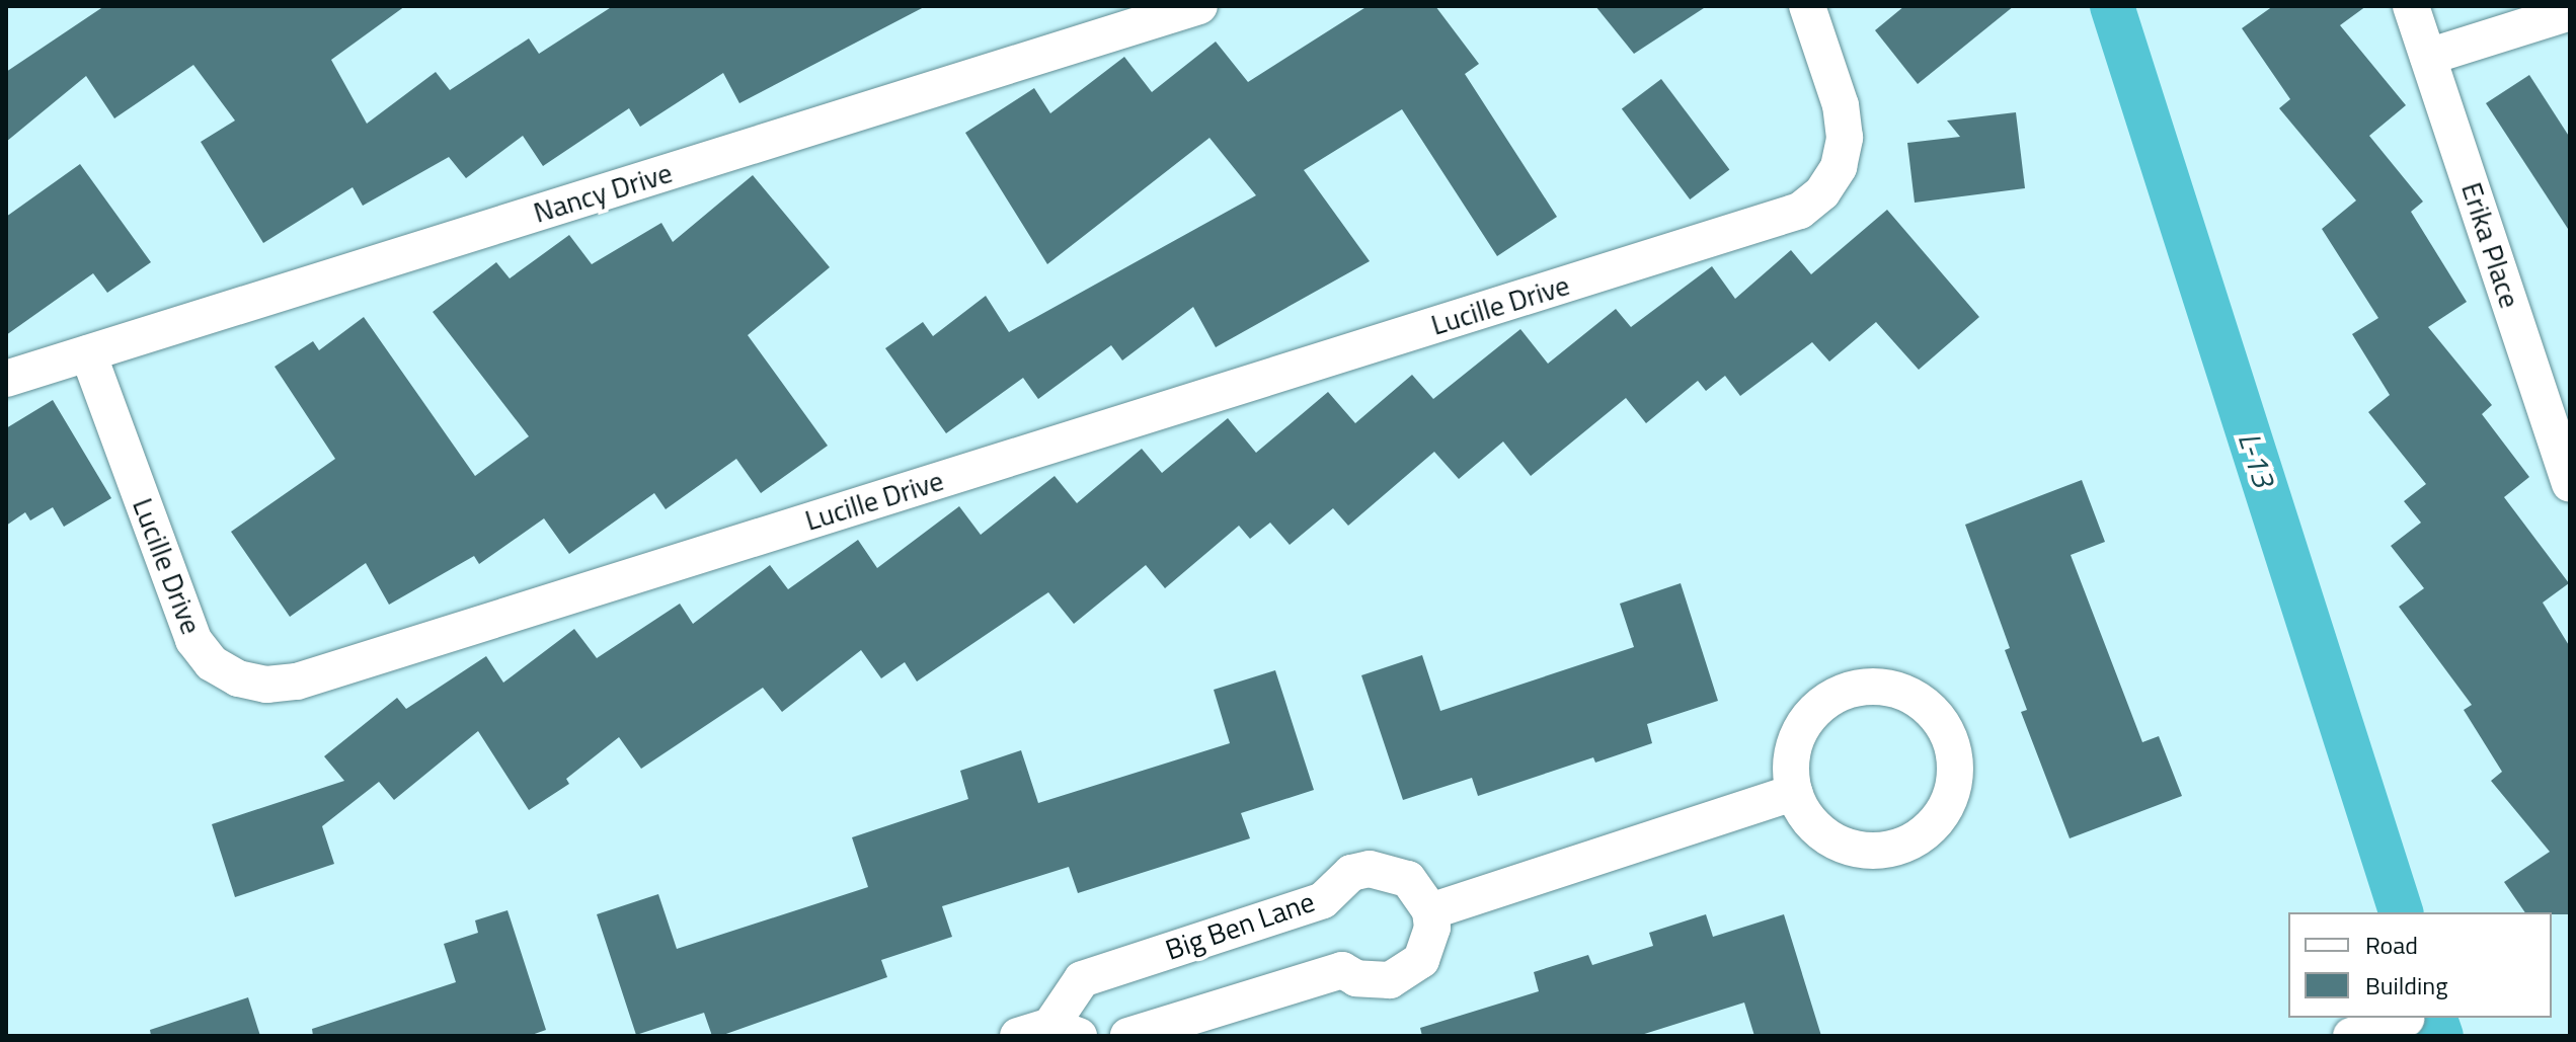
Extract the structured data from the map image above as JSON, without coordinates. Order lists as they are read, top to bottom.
{
  "streets": {
    "street": [
      "Nancy Drive",
      "Erika Place",
      "Lucille Drive",
      "Big Ben Lane"
    ]
  },
  "crossings": [
    ["Nancy Drive", "Lucille Drive"]
  ],
  "water": ["L-13"],
  "legend": ["Road", "Building"]
}
